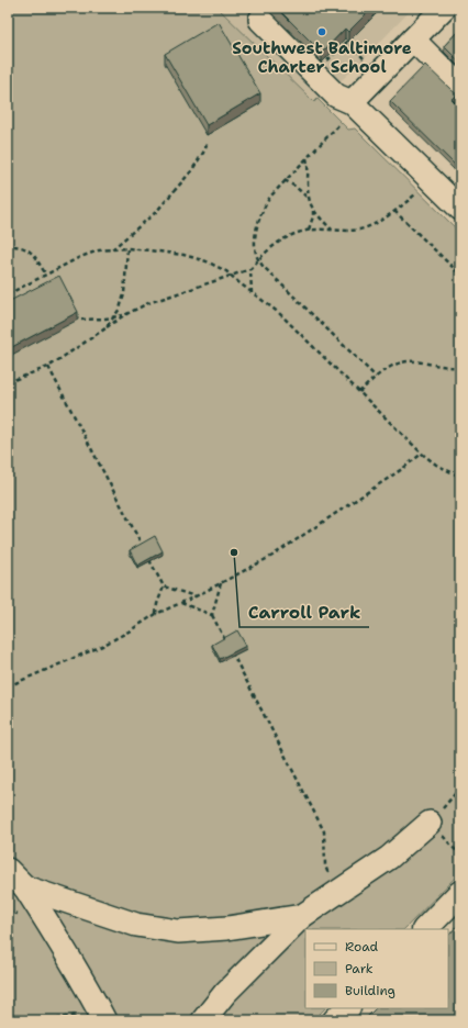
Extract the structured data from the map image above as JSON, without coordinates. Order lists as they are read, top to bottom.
{
  "places": ["Southwest Baltimore Charter School", "Carroll Park"],
  "legend": ["Road", "Park", "Building"]
}
